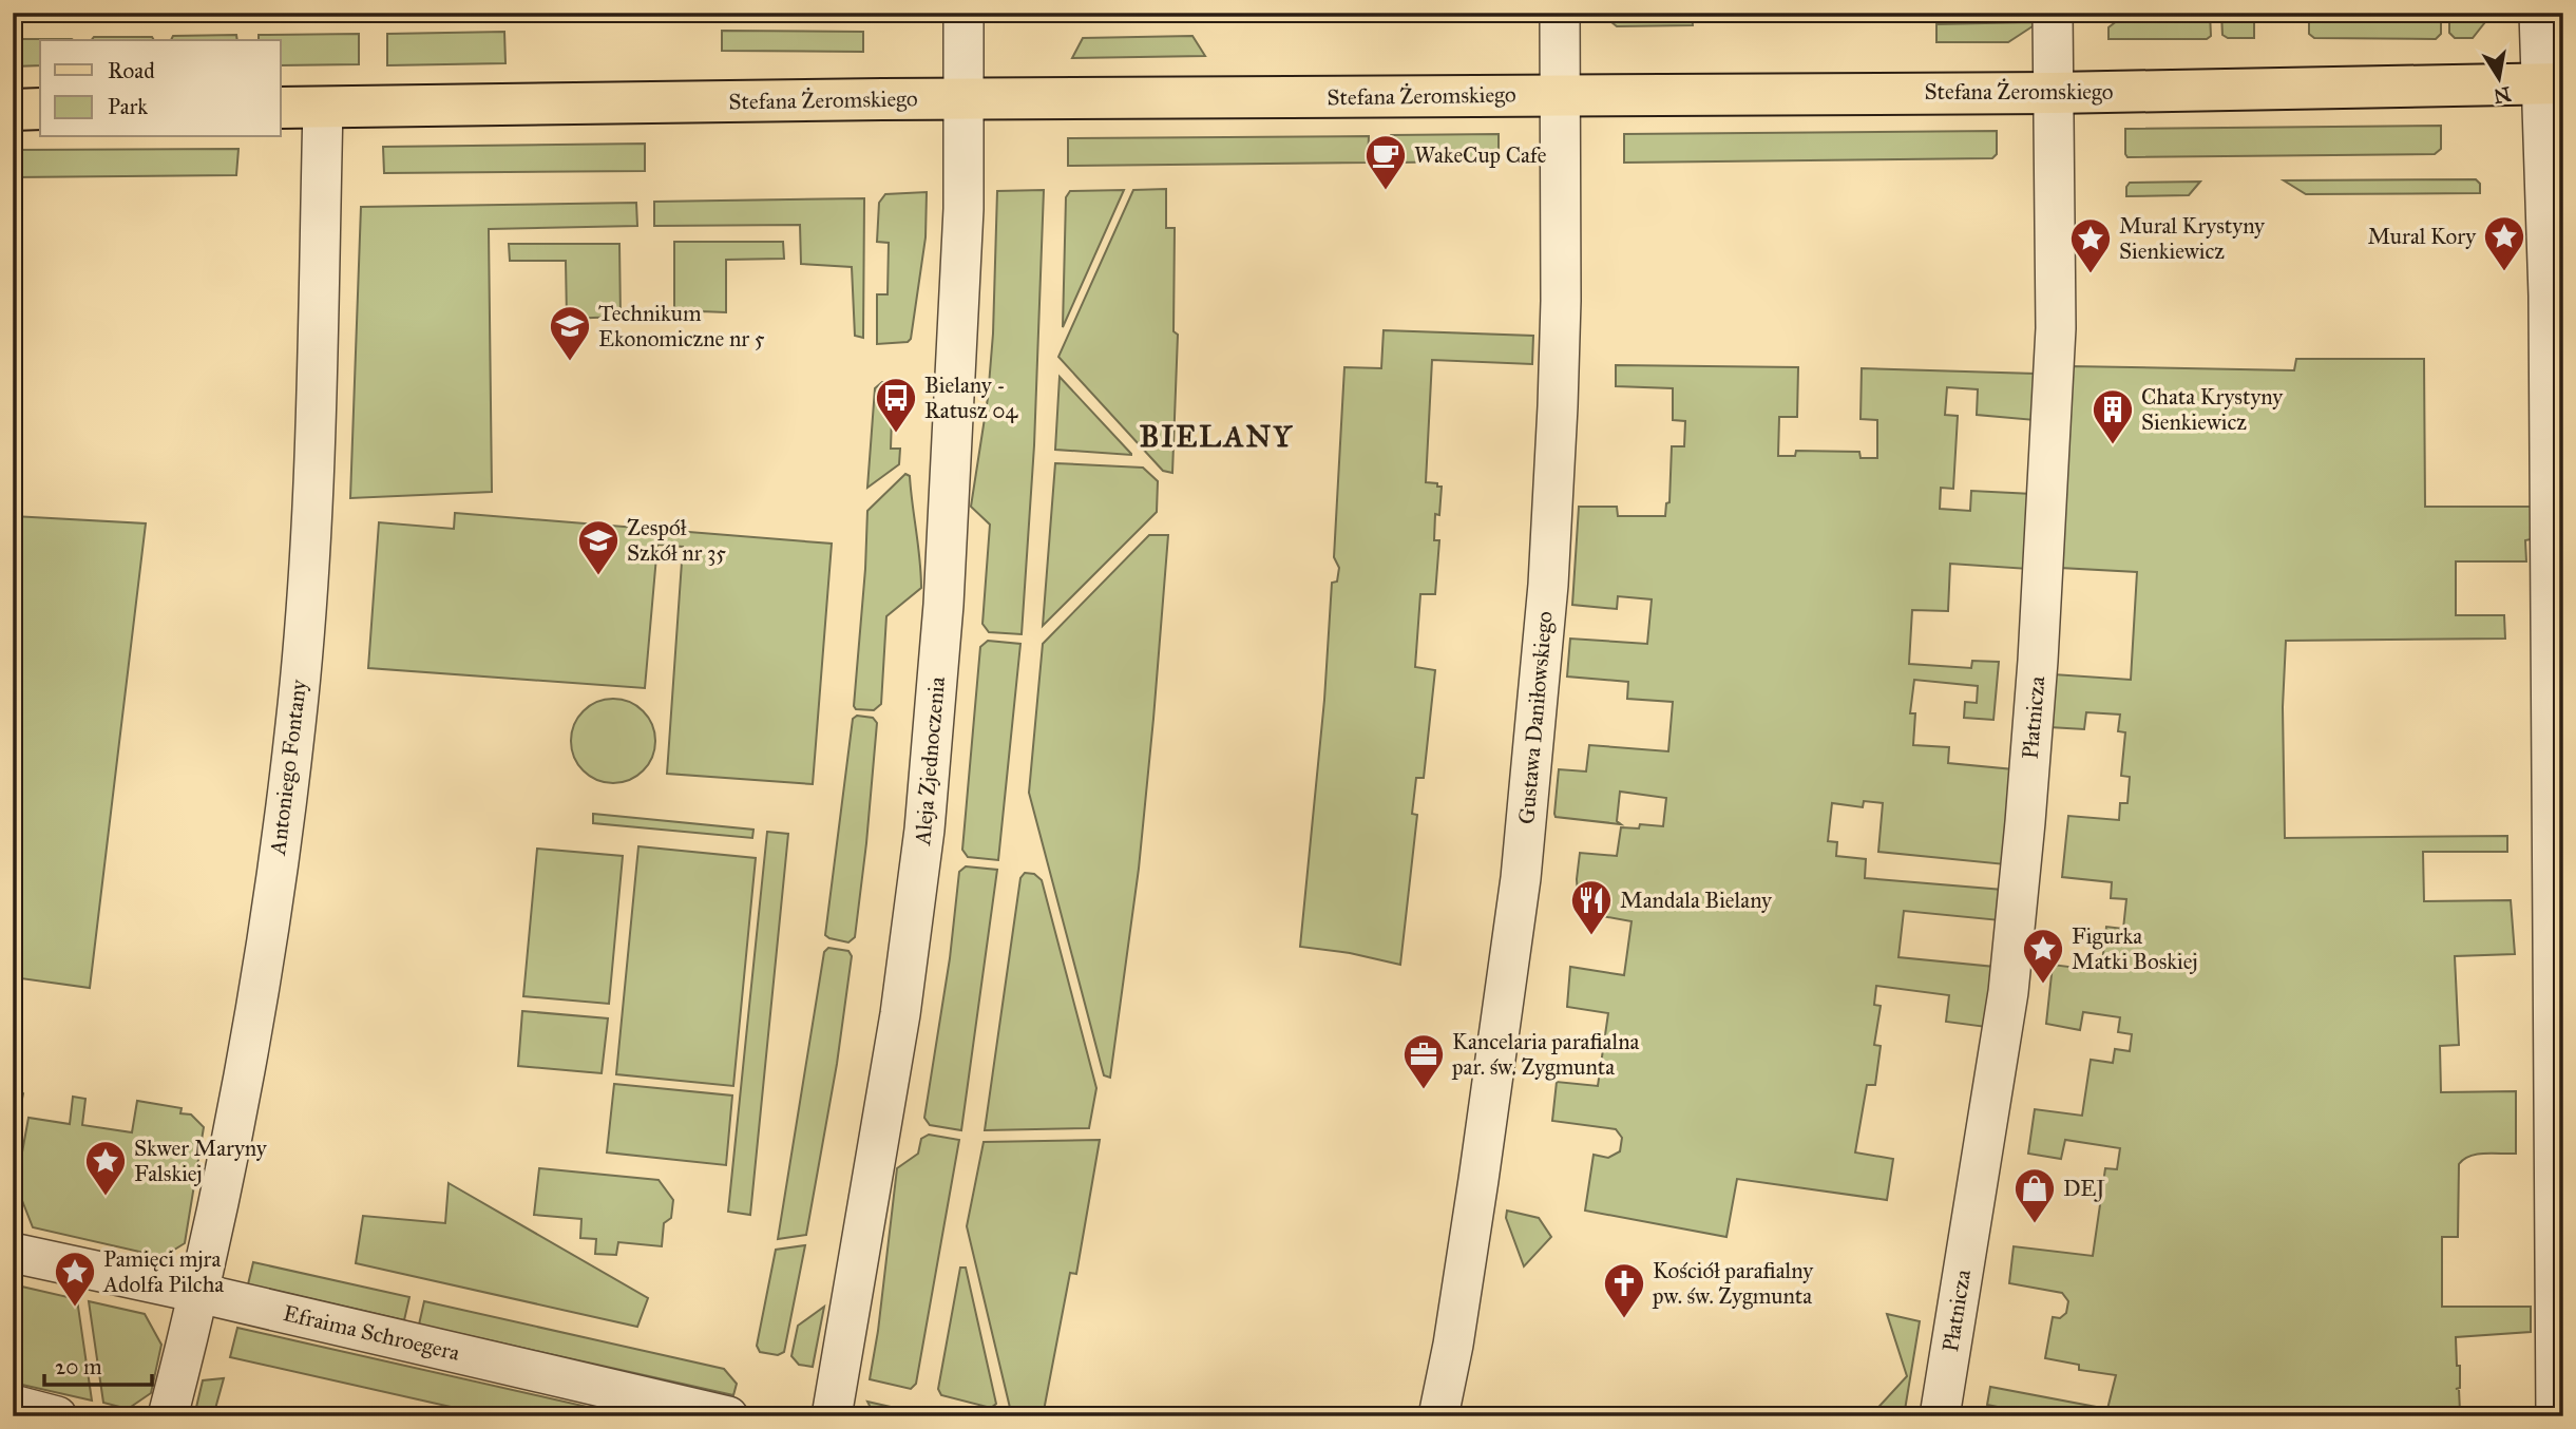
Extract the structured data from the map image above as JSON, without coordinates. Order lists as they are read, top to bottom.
{
  "streets": {
    "main road": ["Stefana Żeromskiego"],
    "street": [
      "Gustawa Daniłowskiego",
      "Płatnicza",
      "Aleja Zjednoczenia",
      "Antoniego Fontany",
      "Efraima Schroegera"
    ]
  },
  "crossings": [
    ["Stefana Żeromskiego", "Gustawa Daniłowskiego"],
    ["Stefana Żeromskiego", "Płatnicza"],
    ["Stefana Żeromskiego", "Aleja Zjednoczenia"],
    ["Stefana Żeromskiego", "Antoniego Fontany"],
    ["Antoniego Fontany", "Efraima Schroegera"]
  ],
  "districts": ["BIELANY"],
  "places": {
    "cafe": ["WakeCup Cafe"],
    "place": [
      "Mural Kory",
      "Mural Krystyny Sienkiewicz",
      "Figurka Matki Boskiej",
      "Skwer Maryny Falskiej",
      "Pamięci mjra Adolfa Pilcha"
    ],
    "school or university": ["Technikum Ekonomiczne nr 5", "Zespół Szkół nr 35"],
    "bus stop": ["Bielany - Ratusz 04"],
    "building": ["Chata Krystyny Sienkiewicz"],
    "restaurant": ["Mandala Bielany"],
    "office": ["Kancelaria parafialna par. św. Zygmunta"],
    "shop": ["DEJ"],
    "church": ["Kościół parafialny pw. św. Zygmunta"]
  },
  "legend": ["Road", "Park"],
  "scale_bar": "20 m",
  "north": "bottom"
}
